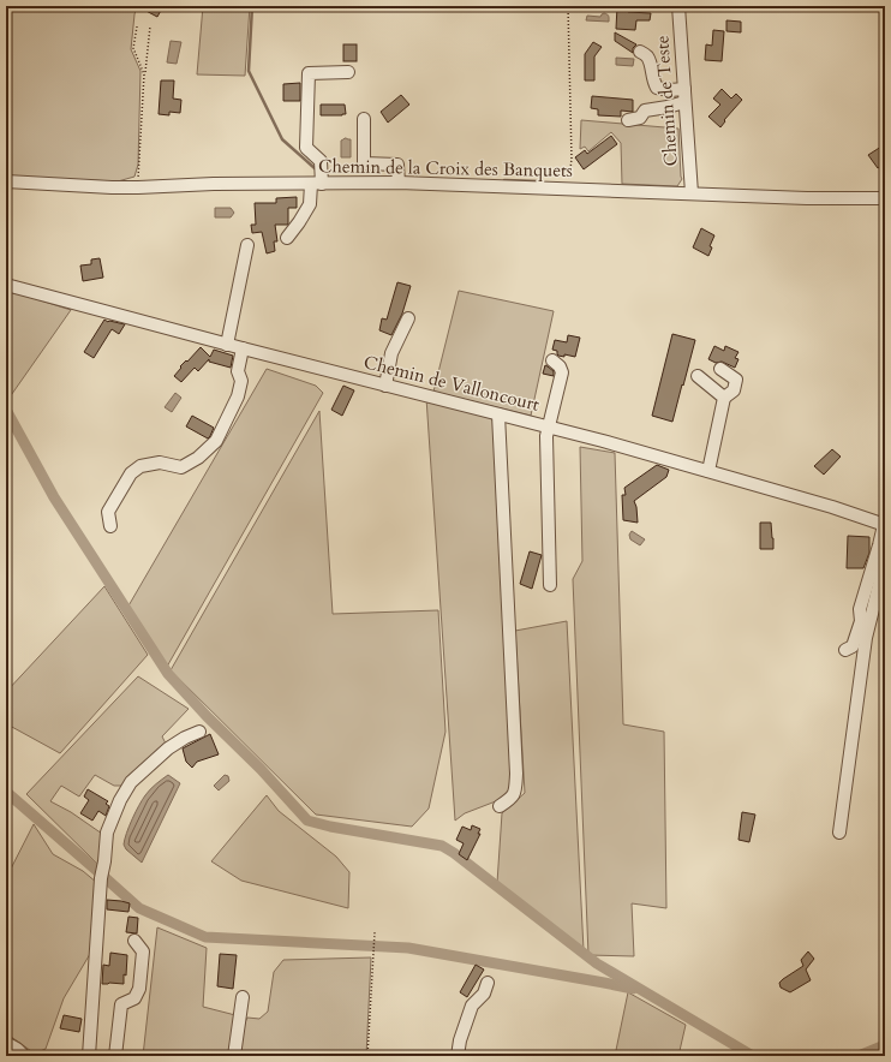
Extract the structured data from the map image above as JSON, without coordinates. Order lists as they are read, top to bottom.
{
  "streets": {
    "street": ["Chemin de Teste", "Chemin de la Croix des Banquets", "Chemin de Valloncourt"]
  },
  "crossings": [
    ["Chemin de Teste", "Chemin de la Croix des Banquets"]
  ]
}
